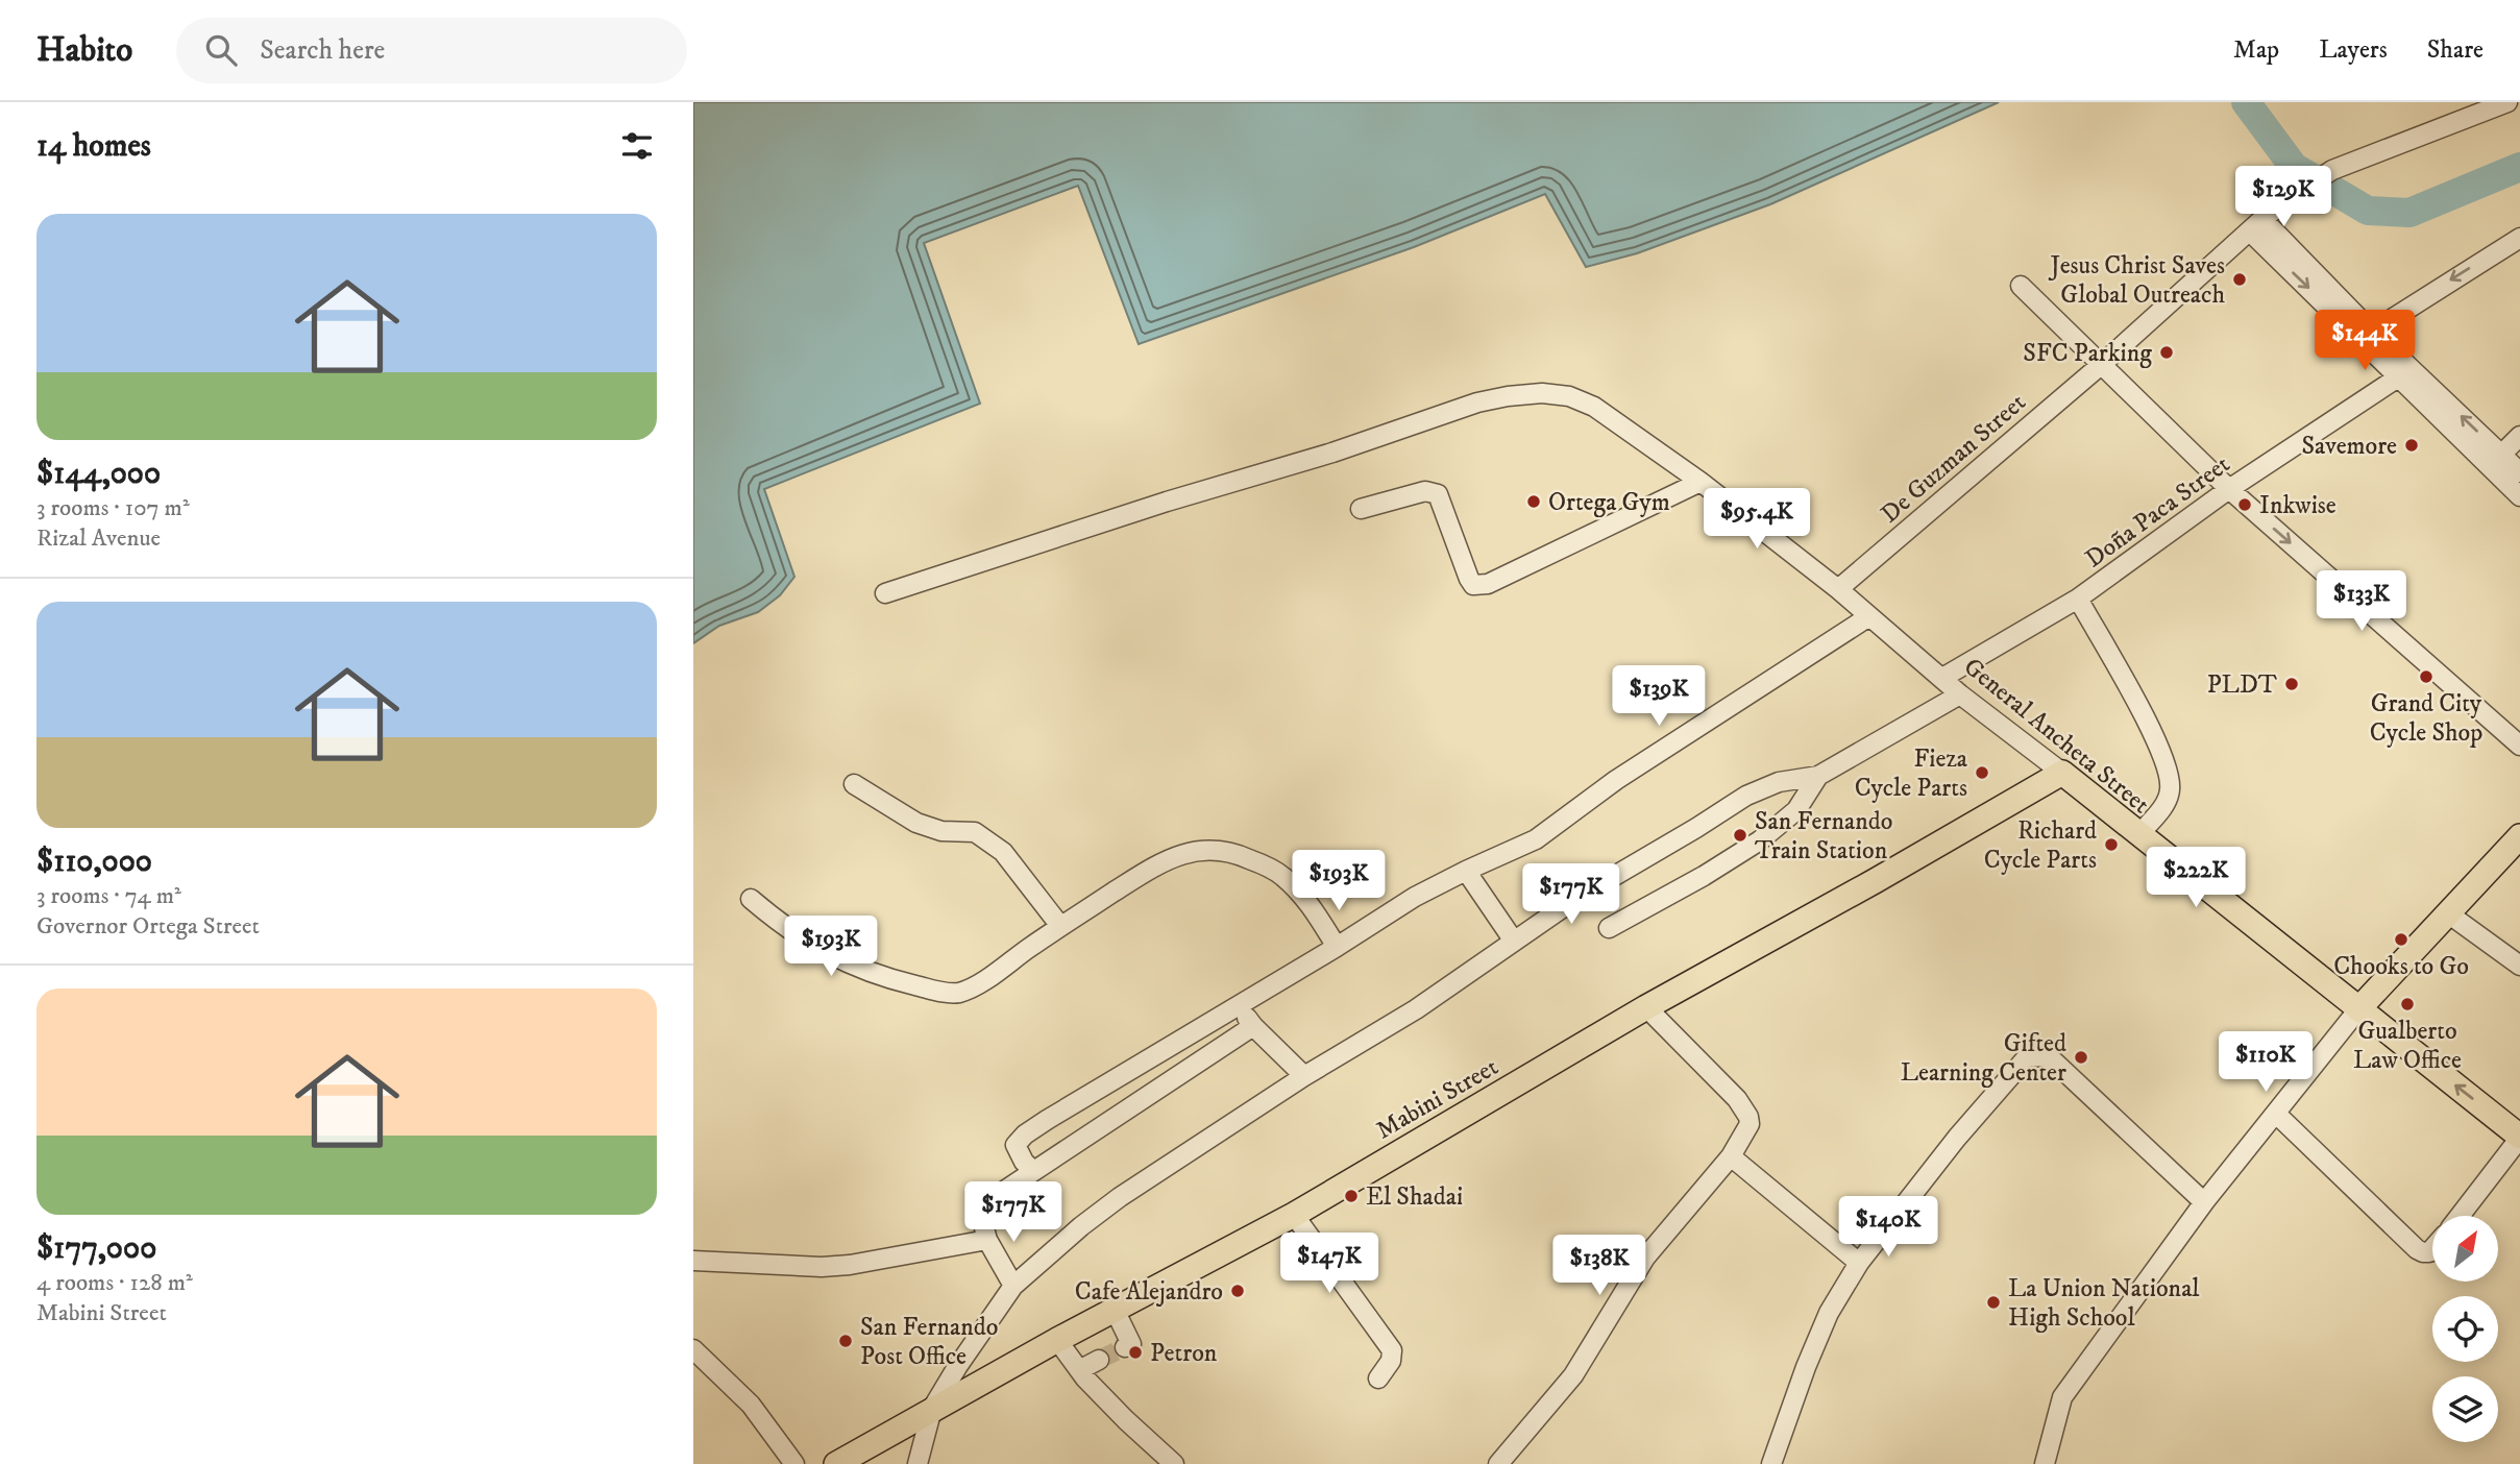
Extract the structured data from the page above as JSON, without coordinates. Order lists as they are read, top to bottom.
{
  "streets": {
    "main road": ["General Ancheta Street", "Mabini Street"],
    "street": ["De Guzman Street", "Doña Paca Street"]
  },
  "crossings": [
    ["De Guzman Street", "General Ancheta Street"],
    ["Doña Paca Street", "General Ancheta Street"],
    ["General Ancheta Street", "Mabini Street"]
  ],
  "places": [
    "Jesus Christ Saves Global Outreach",
    "SFC Parking",
    "Savemore",
    "Ortega Gym",
    "Inkwise",
    "Grand City Cycle Shop",
    "PLDT",
    "Fieza Cycle Parts",
    "San Fernando Train Station",
    "Richard Cycle Parts",
    "Chooks to Go",
    "Gualberto Law Office",
    "Gifted Learning Center",
    "El Shadai",
    "Cafe Alejandro",
    "La Union National High School",
    "San Fernando Post Office",
    "Petron"
  ],
  "north": "top right",
  "page": {
    "header": "Habito",
    "search": "Search here",
    "nav": ["Map", "Layers", "Share"],
    "heading": "14 homes",
    "price": [
      "$129K",
      "$144K",
      "$95.4K",
      "$133K",
      "$139K",
      "$222K",
      "$193K",
      "$177K",
      "$193K",
      "$110K",
      "$177K",
      "$140K",
      "$147K",
      "$138K"
    ],
    "list": [
      {
        "name": "$144,000",
        "note": "3 rooms · 107 m² · Rizal Avenue"
      },
      {
        "name": "$110,000",
        "note": "3 rooms · 74 m² · Governor Ortega Street"
      },
      {
        "name": "$177,000",
        "note": "4 rooms · 128 m² · Mabini Street"
      }
    ]
  }
}
